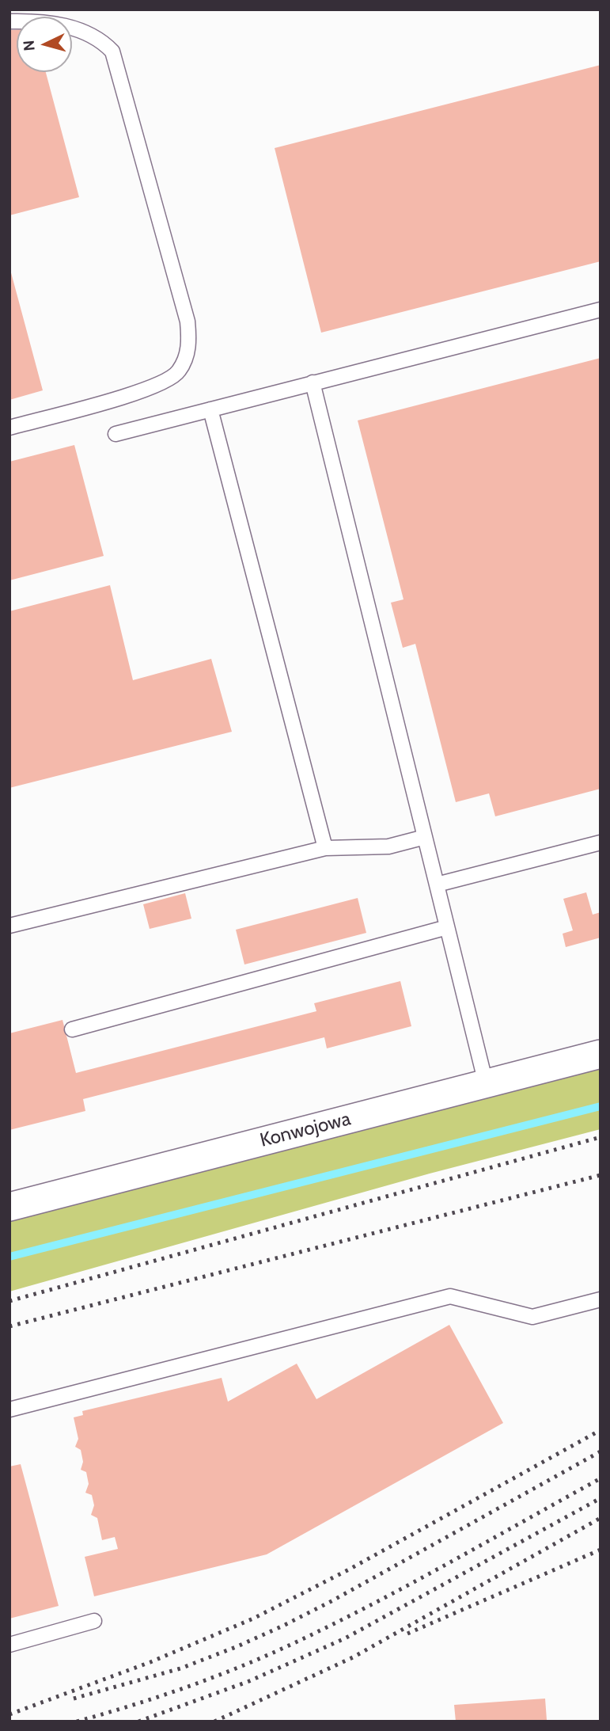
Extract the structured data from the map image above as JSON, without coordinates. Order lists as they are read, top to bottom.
{
  "streets": {
    "street": ["Konwojowa"]
  },
  "north": "left"
}
